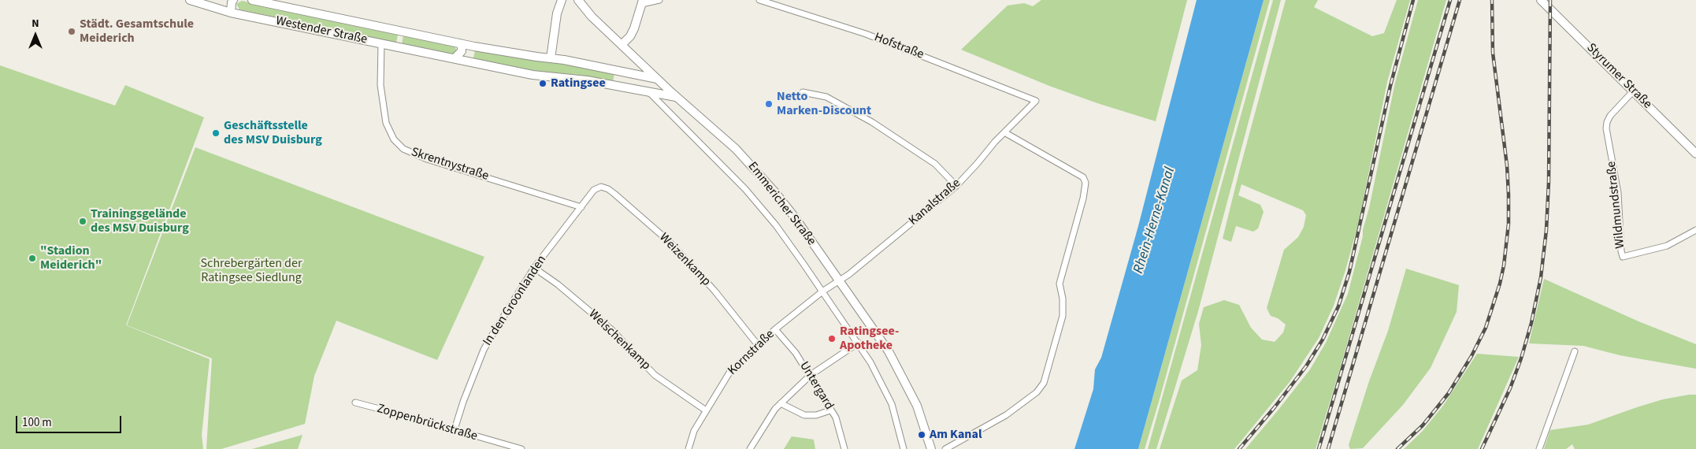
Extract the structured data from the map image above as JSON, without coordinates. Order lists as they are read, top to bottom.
{
  "streets": {
    "main road": ["Westender Straße", "Styrumer Straße", "Emmericher Straße"],
    "street": [
      "Hofstraße",
      "Skrentnystraße",
      "Kanalstraße",
      "Wildmundstraße",
      "Weizenkamp",
      "In den Groonlanden",
      "Welschenkamp",
      "Kornstraße",
      "Untergard",
      "Zoppenbrückstraße"
    ]
  },
  "crossings": [
    ["Westender Straße", "Skrentnystraße"],
    ["Westender Straße", "Emmericher Straße"],
    ["Hofstraße", "Kanalstraße"],
    ["Styrumer Straße", "Wildmundstraße"],
    ["Skrentnystraße", "In den Groonlanden"],
    ["Kanalstraße", "Emmericher Straße"],
    ["Kanalstraße", "Kornstraße"],
    ["Emmericher Straße", "Kornstraße"],
    ["Weizenkamp", "In den Groonlanden"],
    ["Weizenkamp", "Kornstraße"],
    ["In den Groonlanden", "Welschenkamp"],
    ["In den Groonlanden", "Zoppenbrückstraße"],
    ["Welschenkamp", "Kornstraße"],
    ["Kornstraße", "Untergard"]
  ],
  "water": ["Rhein-Herne-Kanal"],
  "parks": ["Schrebergärten der Ratingsee Siedlung"],
  "places": [
    "Städt. Gesamtschule Meiderich",
    "Ratingsee",
    "Netto Marken-Discount",
    "Geschäftsstelle des MSV Duisburg",
    "Trainingsgelände des MSV Duisburg",
    "\"Stadion Meiderich\"",
    "Ratingsee- Apotheke",
    "Am Kanal"
  ],
  "scale_bar": "100 m",
  "north": "top"
}
